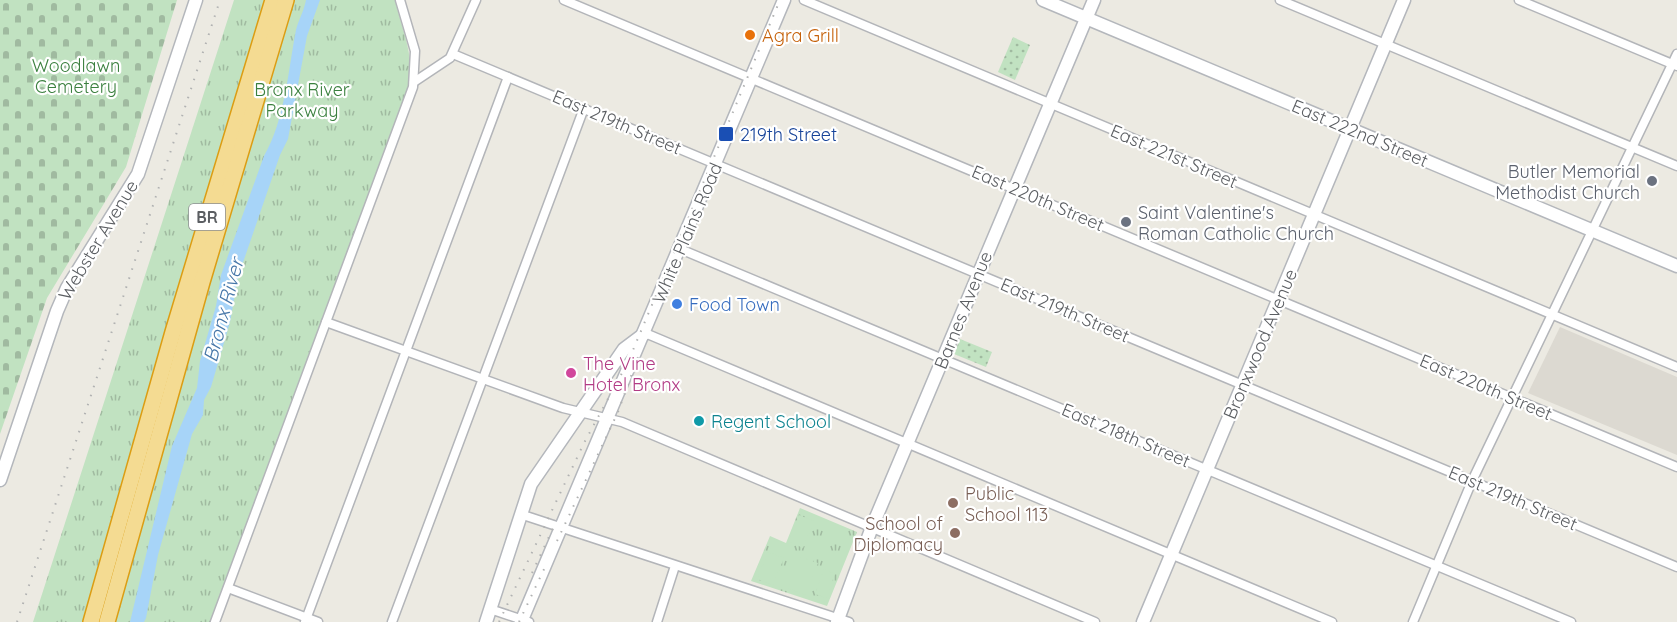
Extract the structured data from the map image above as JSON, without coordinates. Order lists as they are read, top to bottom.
{
  "streets": {
    "highway": ["BR"],
    "street": [
      "East 219th Street",
      "East 222nd Street",
      "East 221st Street",
      "East 220th Street",
      "White Plains Road",
      "Webster Avenue",
      "Barnes Avenue",
      "Bronxwood Avenue",
      "East 218th Street"
    ]
  },
  "crossings": [
    ["East 219th Street", "White Plains Road"],
    ["East 219th Street", "Barnes Avenue"],
    ["East 219th Street", "Bronxwood Avenue"],
    ["East 222nd Street", "Barnes Avenue"],
    ["East 222nd Street", "Bronxwood Avenue"],
    ["East 221st Street", "Barnes Avenue"],
    ["East 221st Street", "Bronxwood Avenue"],
    ["East 220th Street", "White Plains Road"],
    ["East 220th Street", "Barnes Avenue"],
    ["East 220th Street", "Bronxwood Avenue"],
    ["White Plains Road", "East 218th Street"],
    ["Barnes Avenue", "East 218th Street"],
    ["Bronxwood Avenue", "East 218th Street"]
  ],
  "water": ["Bronx River"],
  "parks": ["Woodlawn Cemetery", "Bronx River Parkway"],
  "places": {
    "other": [
      "Agra Grill",
      "Butler Memorial Methodist Church",
      "Saint Valentine's Roman Catholic Church",
      "Food Town",
      "The Vine Hotel Bronx",
      "Regent School",
      "Public School 113",
      "School of Diplomacy"
    ],
    "transit": ["219th Street"]
  }
}
